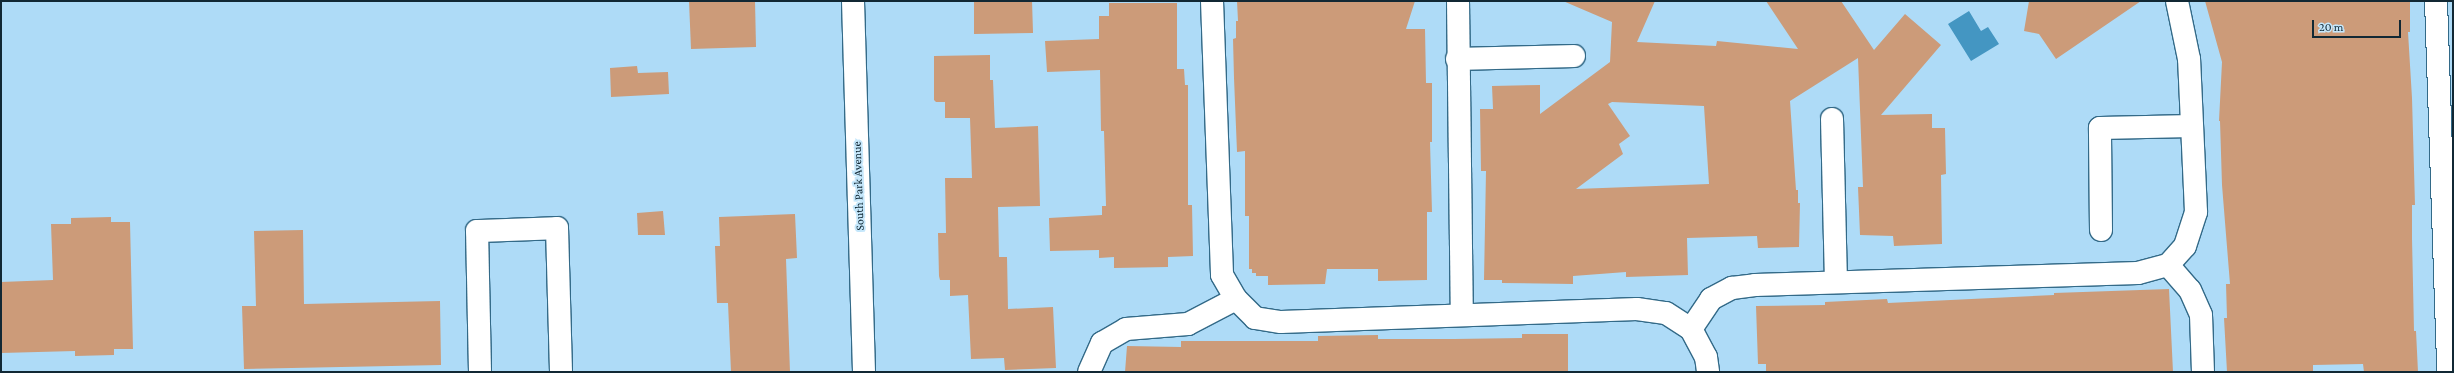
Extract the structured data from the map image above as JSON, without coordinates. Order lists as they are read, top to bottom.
{
  "streets": {
    "street": ["South Park Avenue"]
  },
  "scale_bar": "20 m"
}
